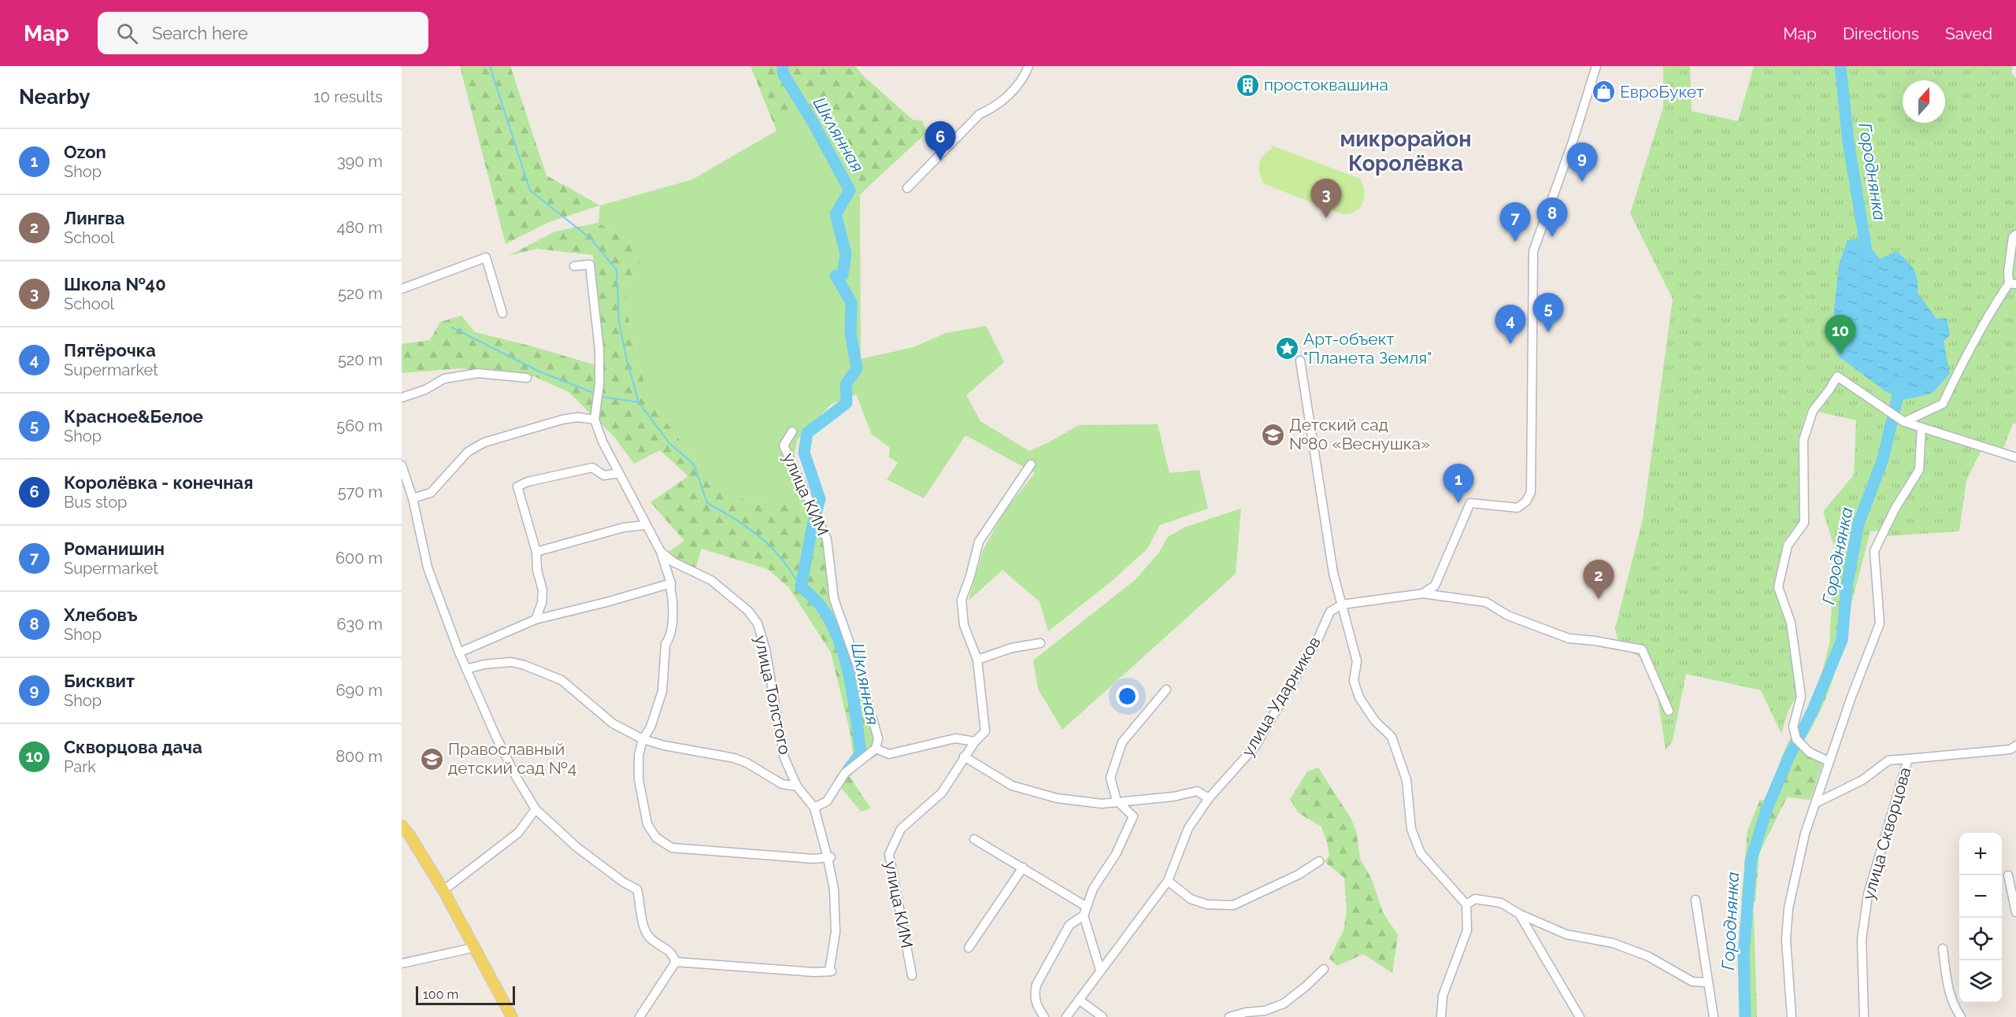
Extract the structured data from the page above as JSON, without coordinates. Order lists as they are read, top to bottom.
{
  "streets": {
    "street": [
      "улица КИМ",
      "улица Толстого",
      "улица Ударников",
      "улица Скворцова"
    ]
  },
  "districts": ["микрорайон Королёвка"],
  "water": ["Шклянная", "Городнянка"],
  "places": {
    "building": ["простоквашина"],
    "shop": ["ЕвроБукет"],
    "place": ["Арт-объект \"Планета Земля\""],
    "school or university": ["Детский сад №80 «Веснушка»", "Православный детский сад №4"]
  },
  "scale_bar": "100 m",
  "north": "top",
  "page": {
    "header": "Map",
    "search": "Search here",
    "nav": ["Map", "Directions", "Saved"],
    "heading": ["Nearby", "10 results"],
    "pins": [
      "6",
      "9",
      "3",
      "8",
      "7",
      "5",
      "4",
      "10",
      "1",
      "2"
    ],
    "list": [
      {
        "mark": "1",
        "name": "Ozon",
        "note": "Shop",
        "value": "390 m"
      },
      {
        "mark": "2",
        "name": "Лингва",
        "note": "School",
        "value": "480 m"
      },
      {
        "mark": "3",
        "name": "Школа №40",
        "note": "School",
        "value": "520 m"
      },
      {
        "mark": "4",
        "name": "Пятёрочка",
        "note": "Supermarket",
        "value": "520 m"
      },
      {
        "mark": "5",
        "name": "Красное&Белое",
        "note": "Shop",
        "value": "560 m"
      },
      {
        "mark": "6",
        "name": "Королёвка - конечная",
        "note": "Bus stop",
        "value": "570 m"
      },
      {
        "mark": "7",
        "name": "Романишин",
        "note": "Supermarket",
        "value": "600 m"
      },
      {
        "mark": "8",
        "name": "Хлебовъ",
        "note": "Shop",
        "value": "630 m"
      },
      {
        "mark": "9",
        "name": "Бисквит",
        "note": "Shop",
        "value": "690 m"
      },
      {
        "mark": "10",
        "name": "Скворцова дача",
        "note": "Park",
        "value": "800 m"
      }
    ],
    "map_buttons": ["+", "−"],
    "scale": "100 m"
  }
}
